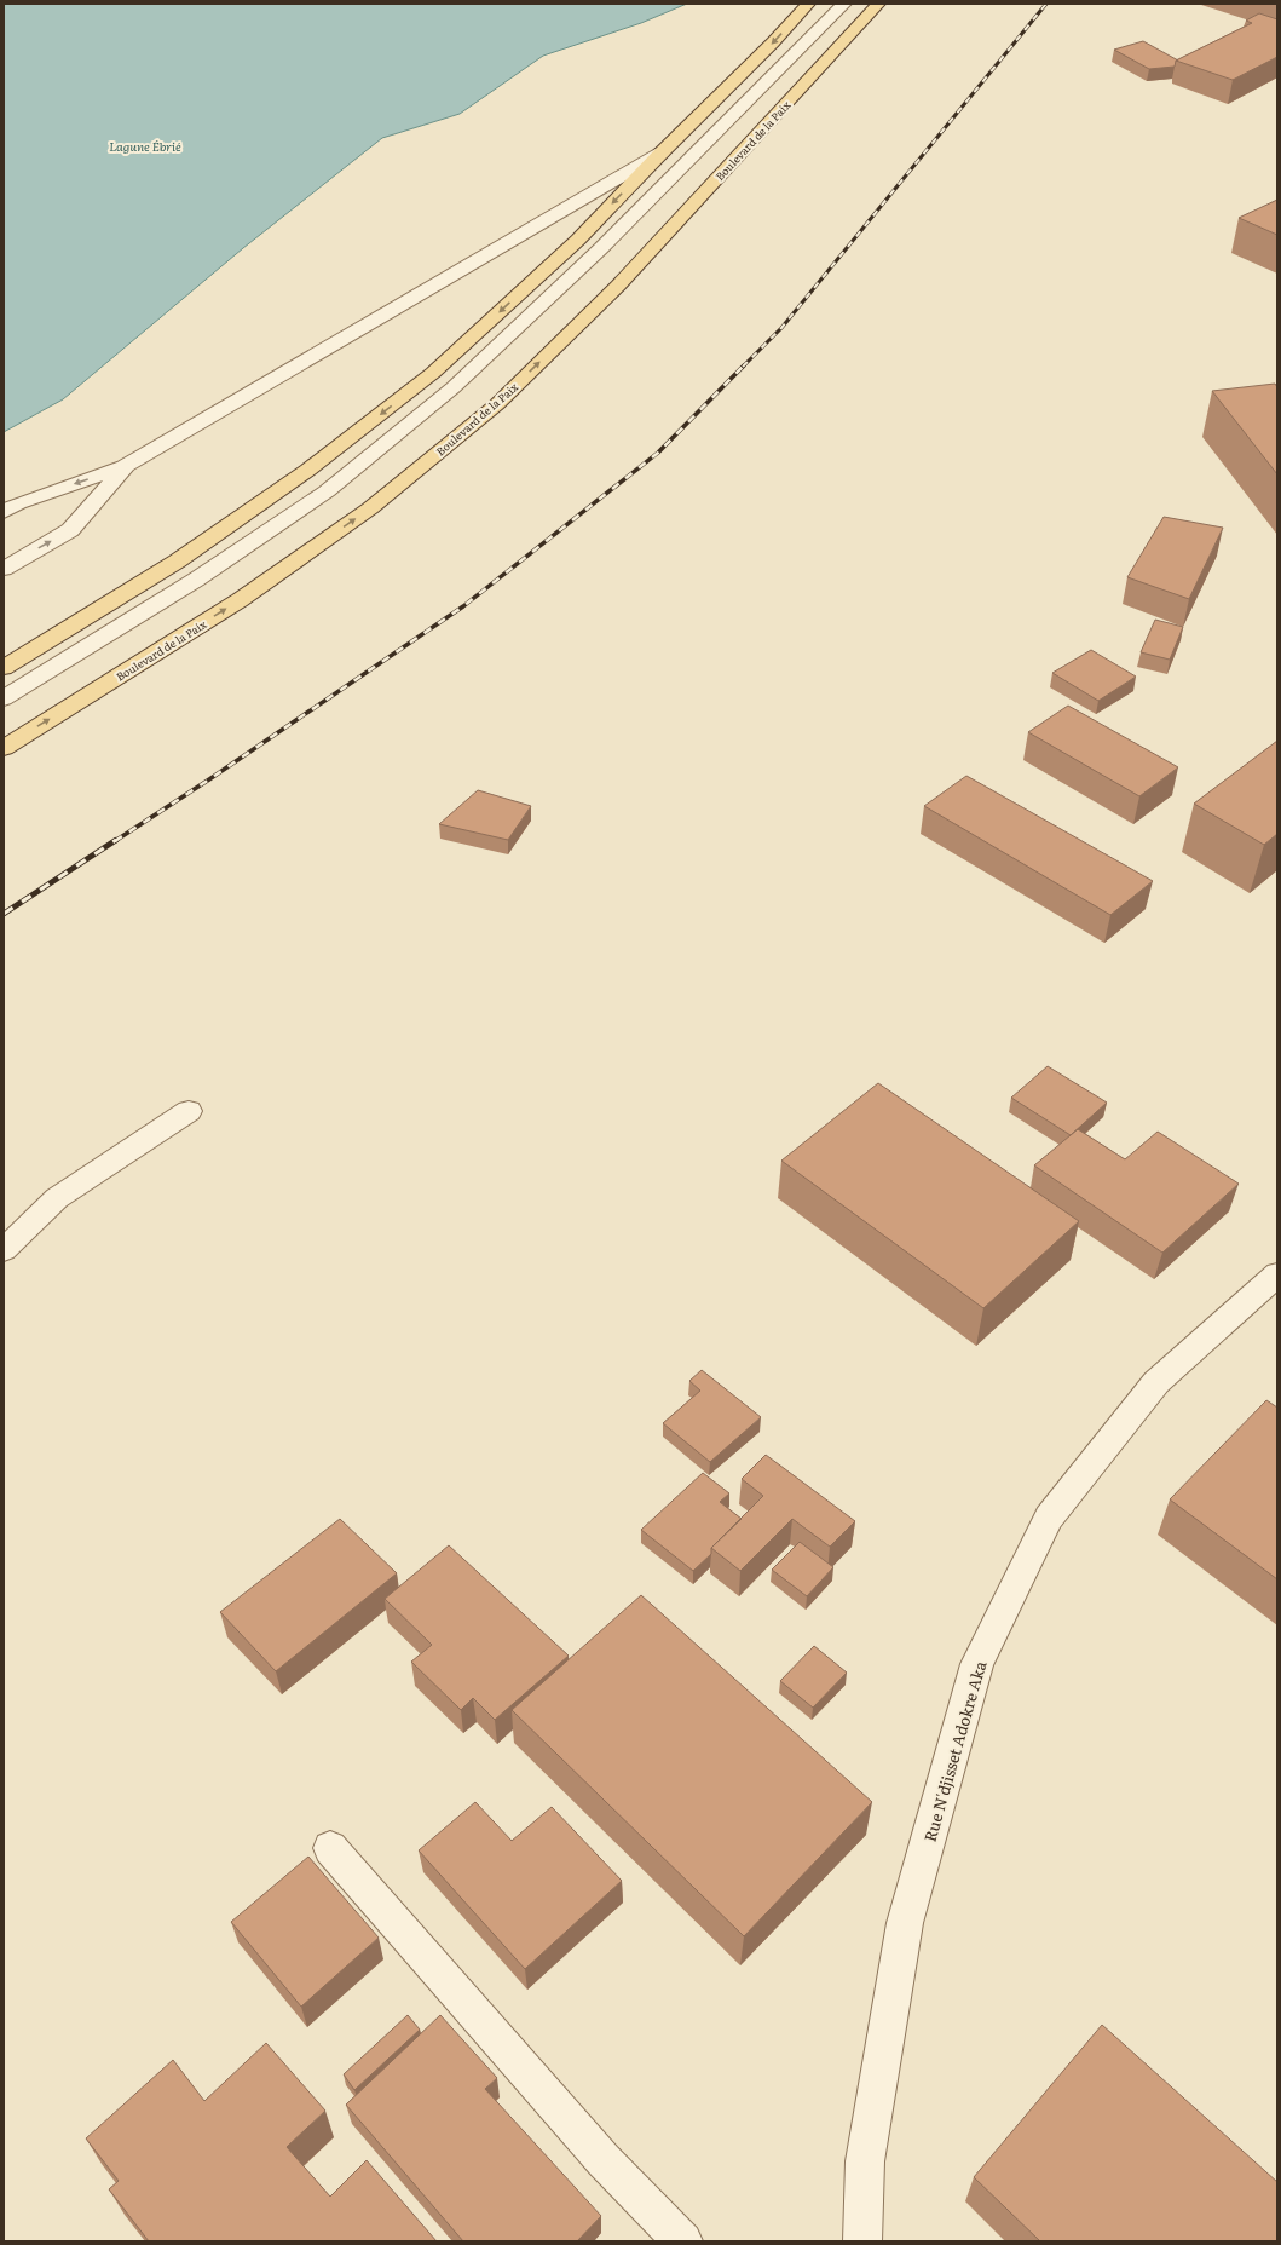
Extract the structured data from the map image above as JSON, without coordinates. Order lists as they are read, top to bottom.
{
  "streets": {
    "main road": ["Boulevard de la Paix"],
    "street": ["Rue N'djisset Adokre Aka"]
  },
  "water": ["Lagune Ébrié"]
}
